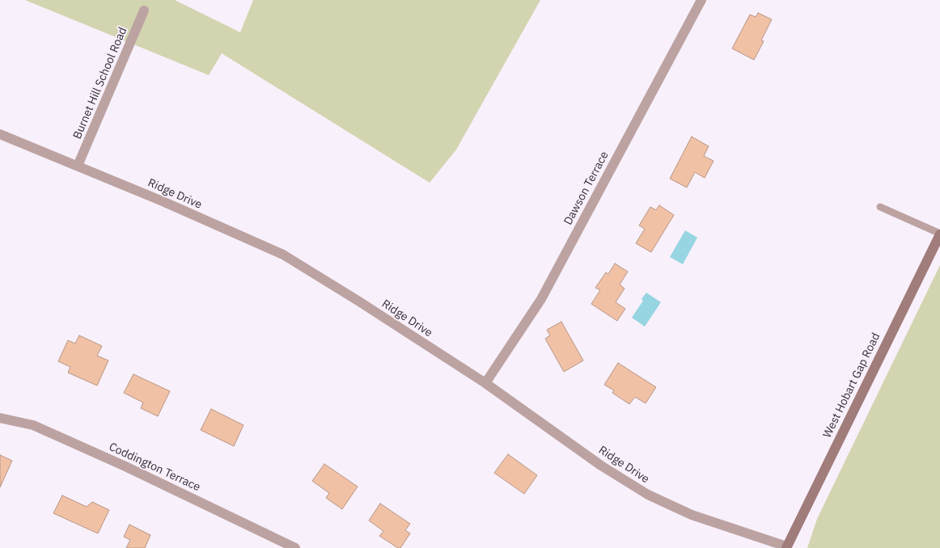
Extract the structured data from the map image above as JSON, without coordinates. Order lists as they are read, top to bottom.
{
  "streets": {
    "street": [
      "Burnet Hill School Road",
      "Dawson Terrace",
      "Ridge Drive",
      "West Hobart Gap Road",
      "Coddington Terrace"
    ]
  },
  "crossings": [
    ["Burnet Hill School Road", "Ridge Drive"],
    ["Dawson Terrace", "Ridge Drive"],
    ["Ridge Drive", "West Hobart Gap Road"]
  ]
}
